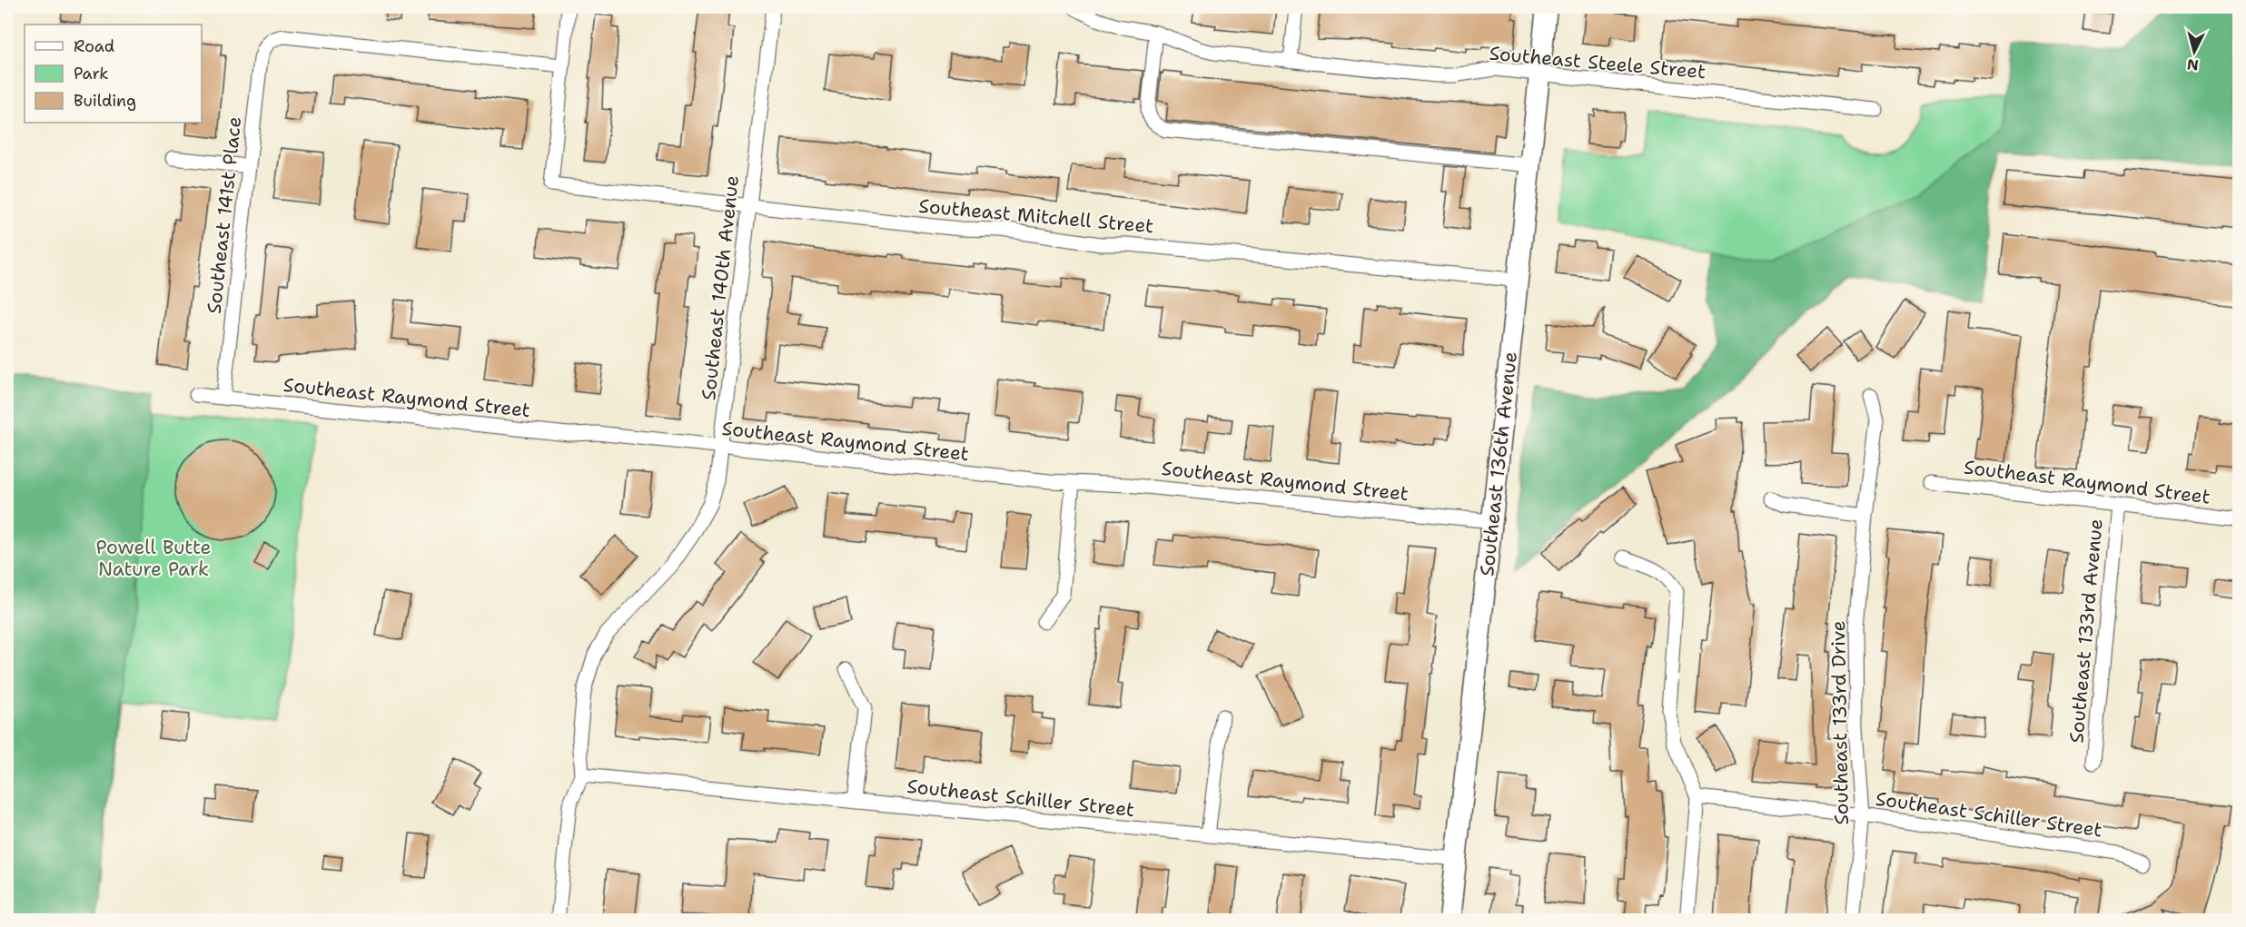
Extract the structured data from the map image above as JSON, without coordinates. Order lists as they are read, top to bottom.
{
  "streets": {
    "street": [
      "Southeast Steele Street",
      "Southeast 141st Place",
      "Southeast Mitchell Street",
      "Southeast 140th Avenue",
      "Southeast Raymond Street",
      "Southeast 136th Avenue",
      "Southeast 133rd Avenue",
      "Southeast 133rd Drive",
      "Southeast Schiller Street"
    ]
  },
  "crossings": [
    ["Southeast Steele Street", "Southeast 136th Avenue"],
    ["Southeast 141st Place", "Southeast Mitchell Street"],
    ["Southeast 141st Place", "Southeast Raymond Street"],
    ["Southeast Mitchell Street", "Southeast 140th Avenue"],
    ["Southeast Mitchell Street", "Southeast 136th Avenue"],
    ["Southeast 140th Avenue", "Southeast Raymond Street"],
    ["Southeast 140th Avenue", "Southeast Schiller Street"],
    ["Southeast Raymond Street", "Southeast 136th Avenue"],
    ["Southeast Raymond Street", "Southeast 133rd Avenue"],
    ["Southeast 136th Avenue", "Southeast Schiller Street"],
    ["Southeast 133rd Drive", "Southeast Schiller Street"]
  ],
  "parks": ["Powell Butte Nature Park"],
  "legend": ["Road", "Park", "Building"],
  "north": "bottom"
}
